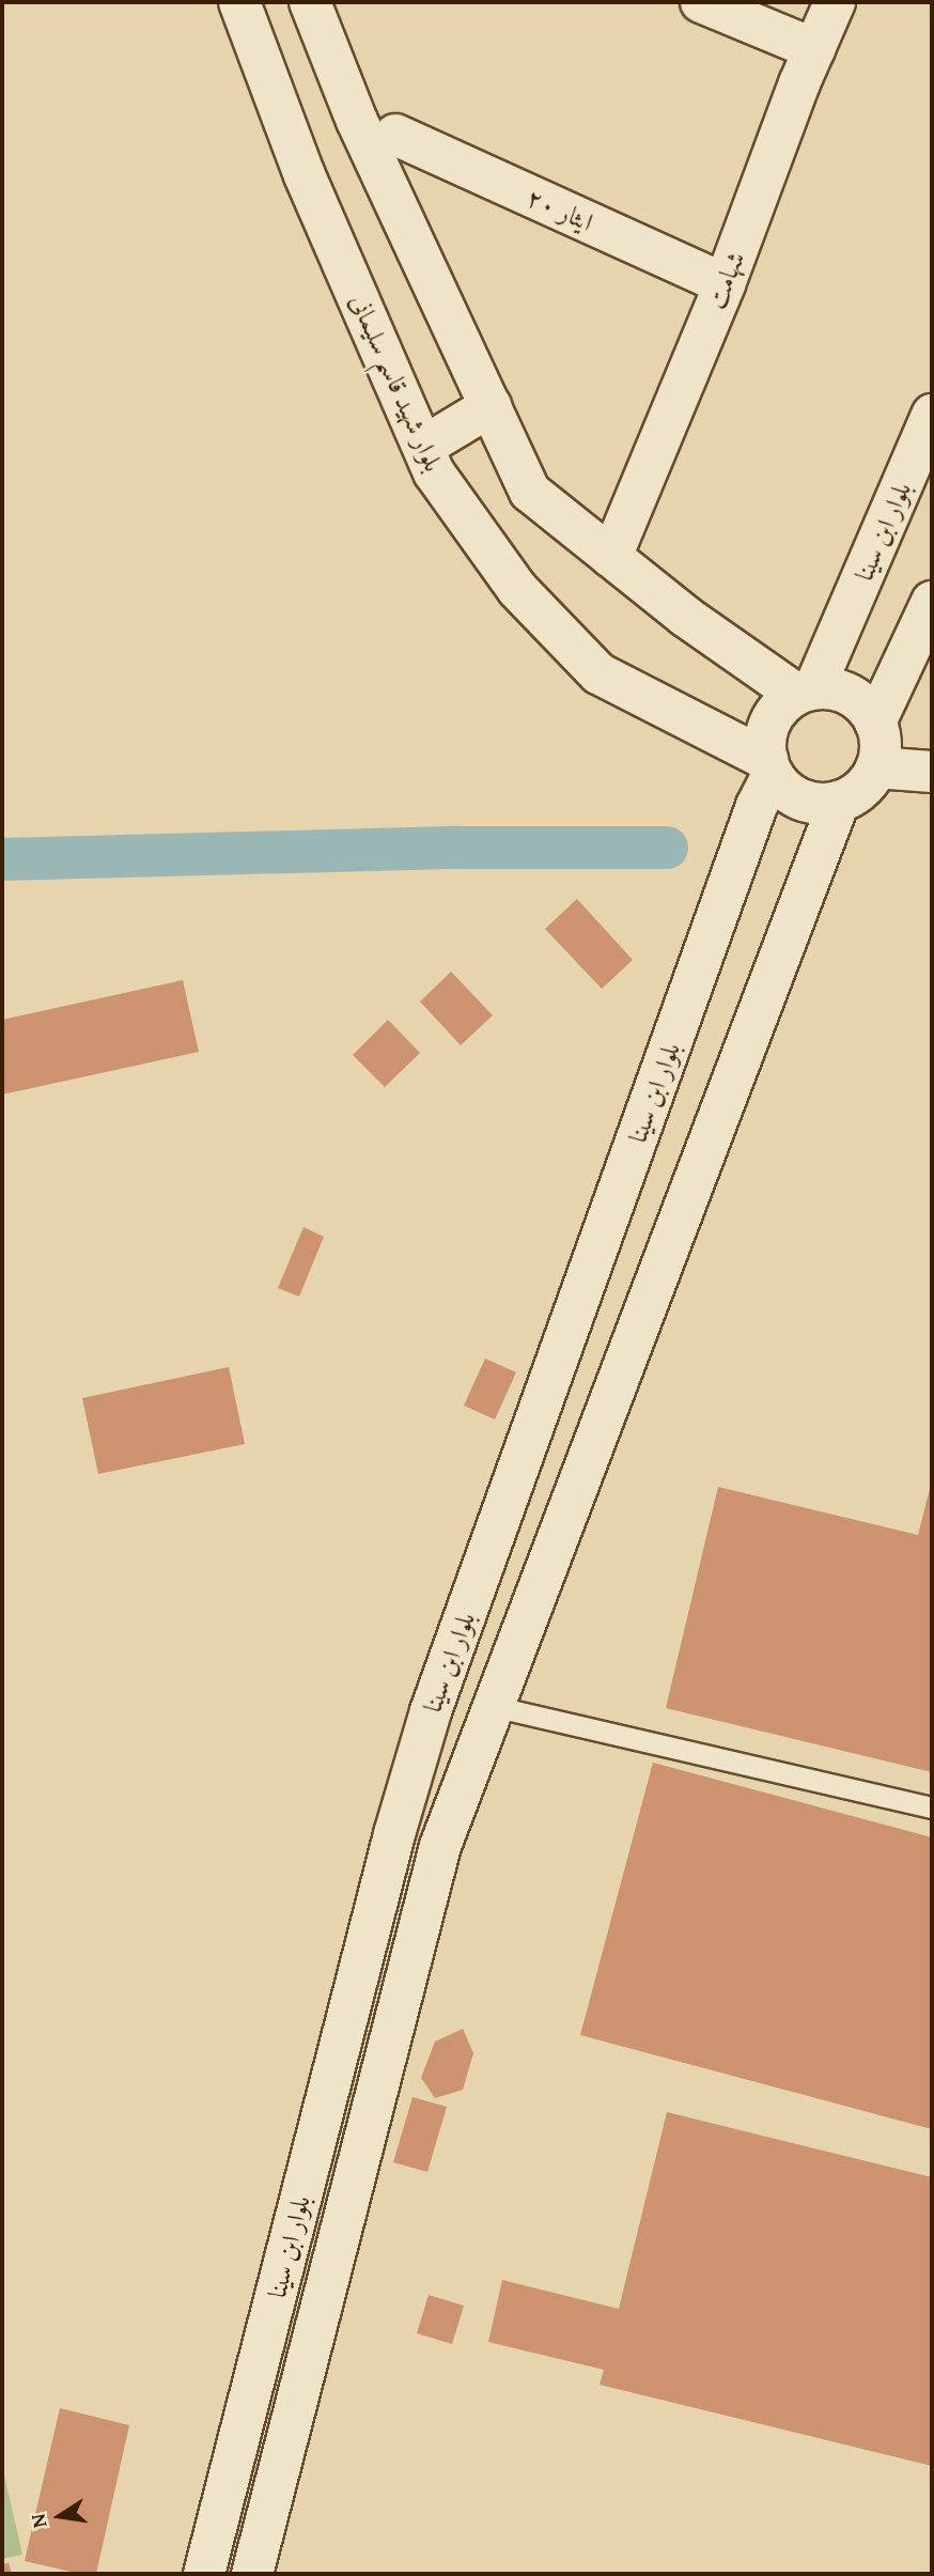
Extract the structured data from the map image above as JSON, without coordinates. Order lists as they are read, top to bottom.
{
  "streets": {
    "street": [
      "ایثار ۲۰",
      "شهامت",
      "بلوار شهید قاسم سلیمانی",
      "بلوار ابن سینا"
    ]
  },
  "crossings": [
    ["ایثار ۲۰", "شهامت"],
    ["بلوار شهید قاسم سلیمانی", "بلوار ابن سینا"]
  ],
  "north": "left"
}
